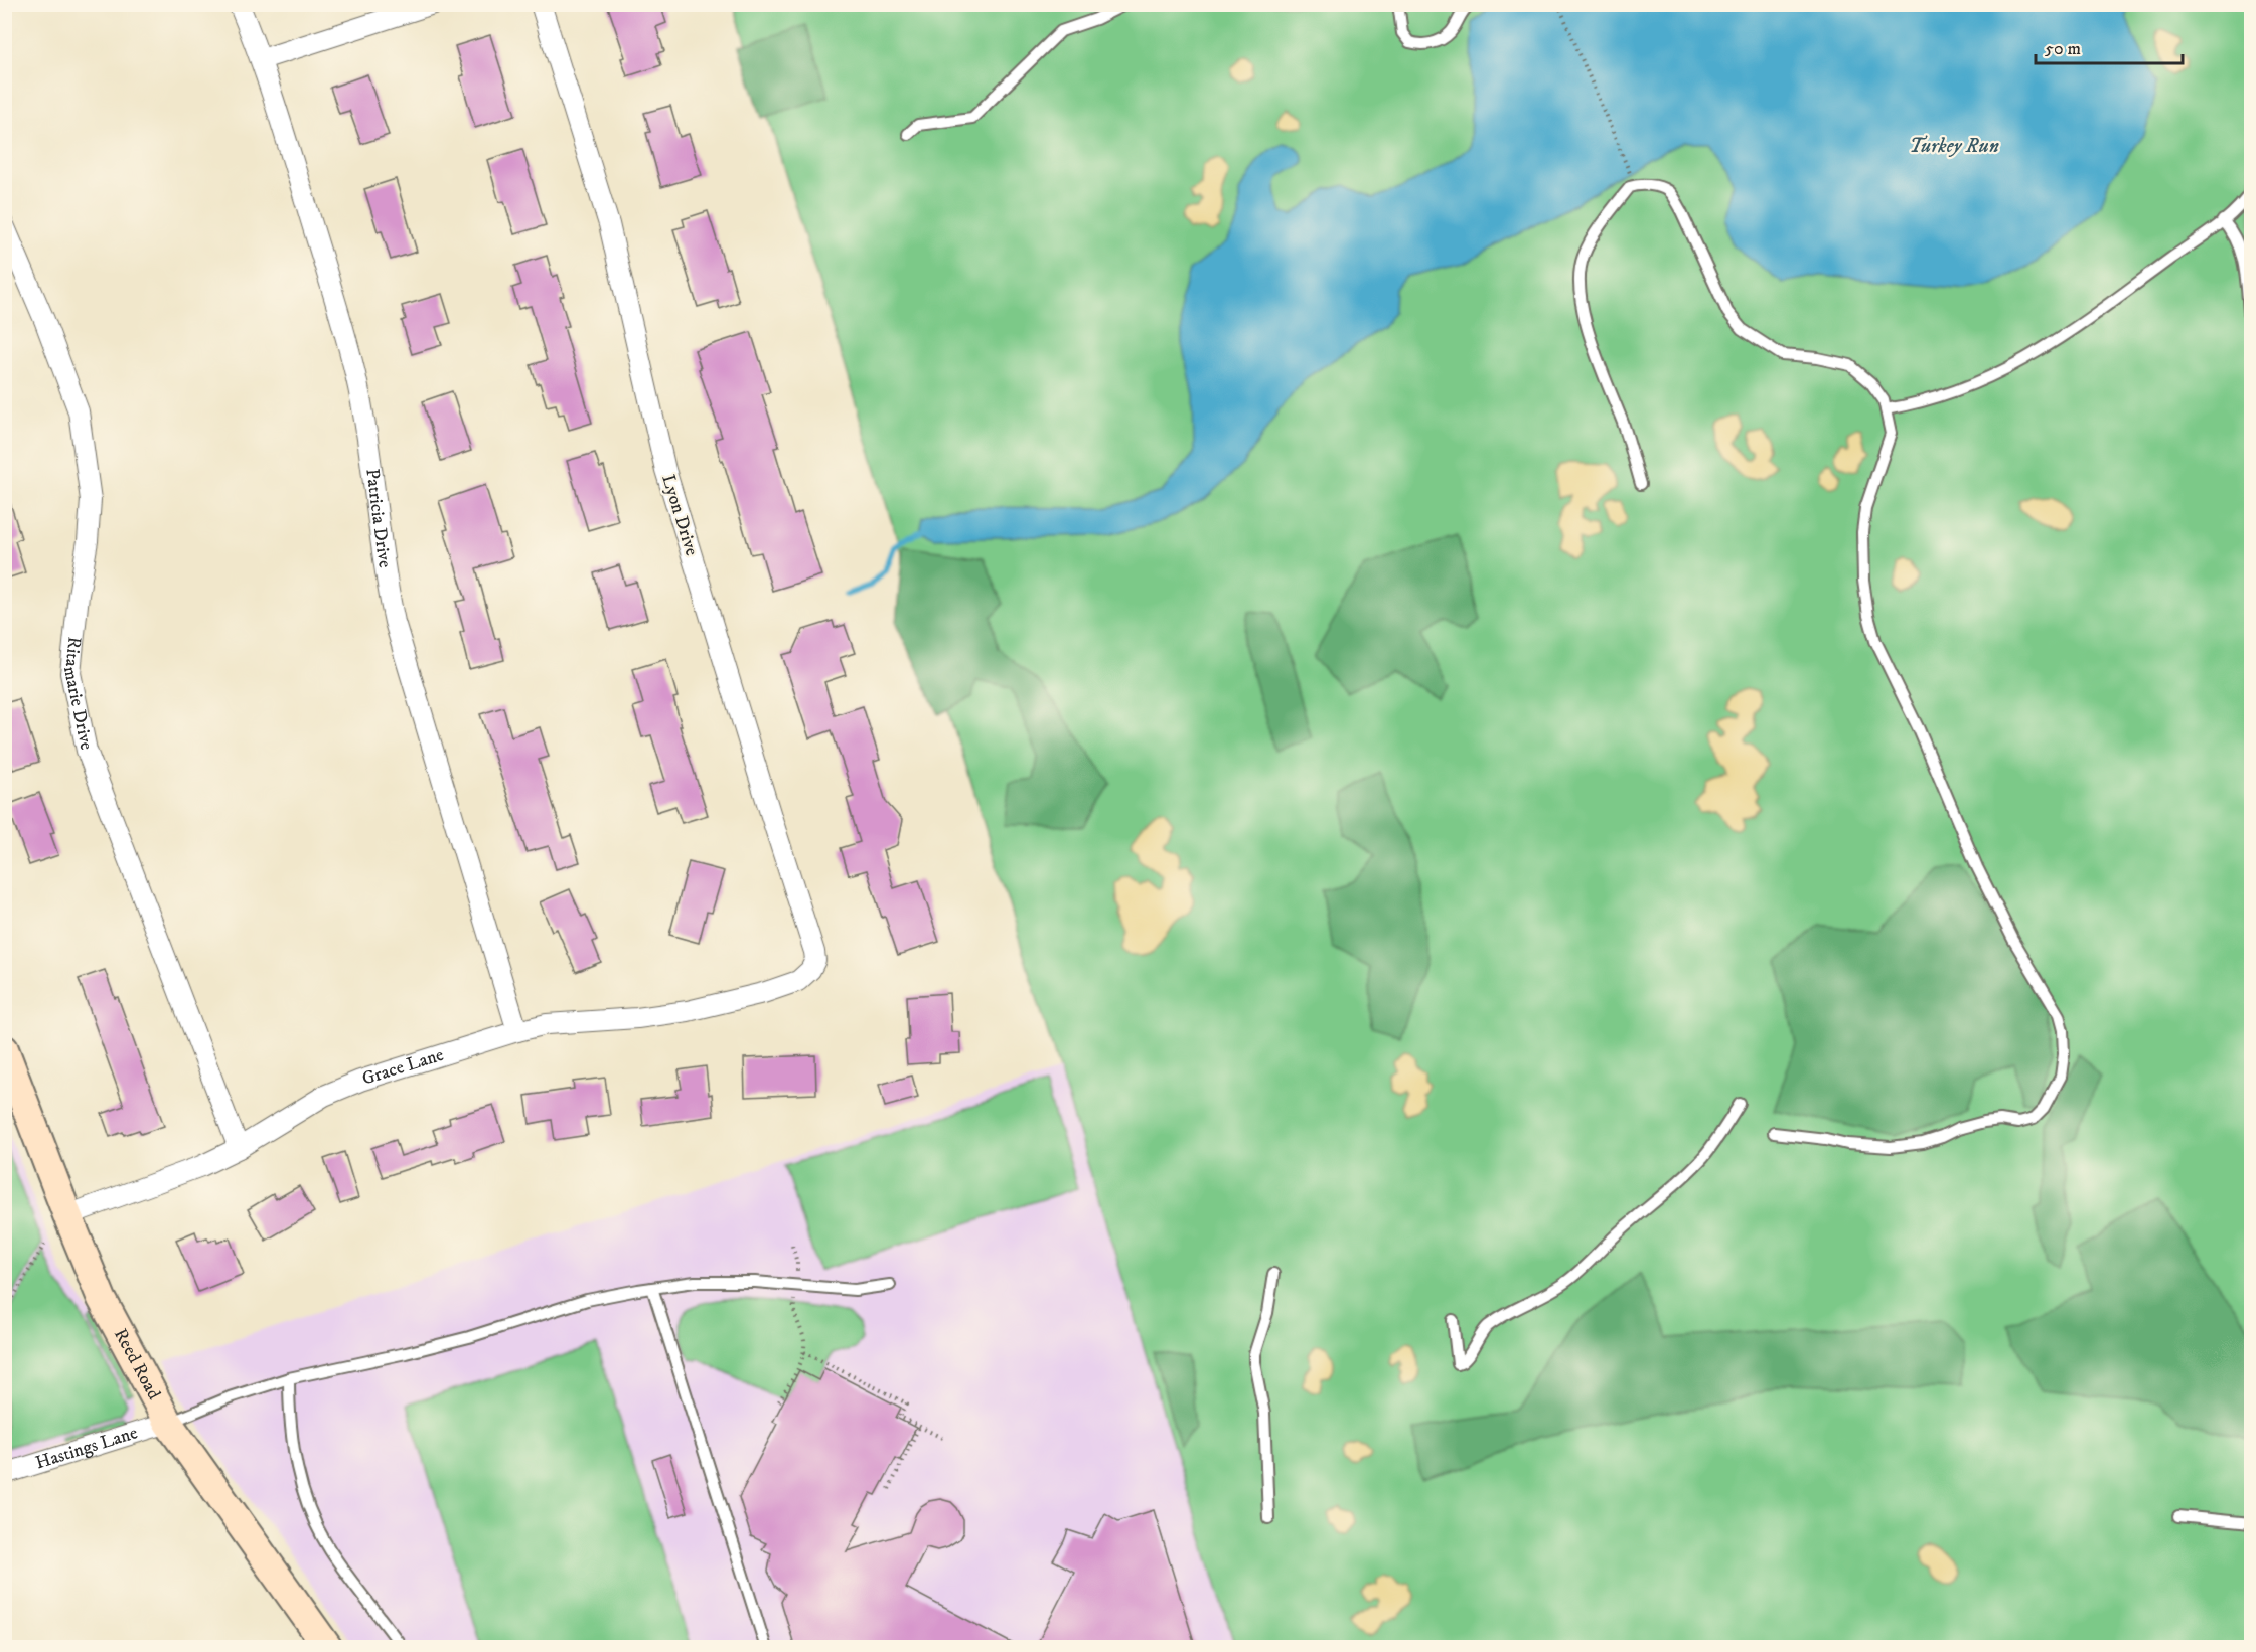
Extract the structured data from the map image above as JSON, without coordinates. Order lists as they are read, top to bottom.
{
  "streets": {
    "main road": ["Reed Road"],
    "street": [
      "Lyon Drive",
      "Patricia Drive",
      "Ritamarie Drive",
      "Grace Lane",
      "Hastings Lane"
    ]
  },
  "crossings": [
    ["Lyon Drive", "Grace Lane"],
    ["Patricia Drive", "Grace Lane"],
    ["Ritamarie Drive", "Grace Lane"],
    ["Grace Lane", "Reed Road"],
    ["Reed Road", "Hastings Lane"]
  ],
  "water": ["Turkey Run"],
  "scale_bar": "50 m"
}
